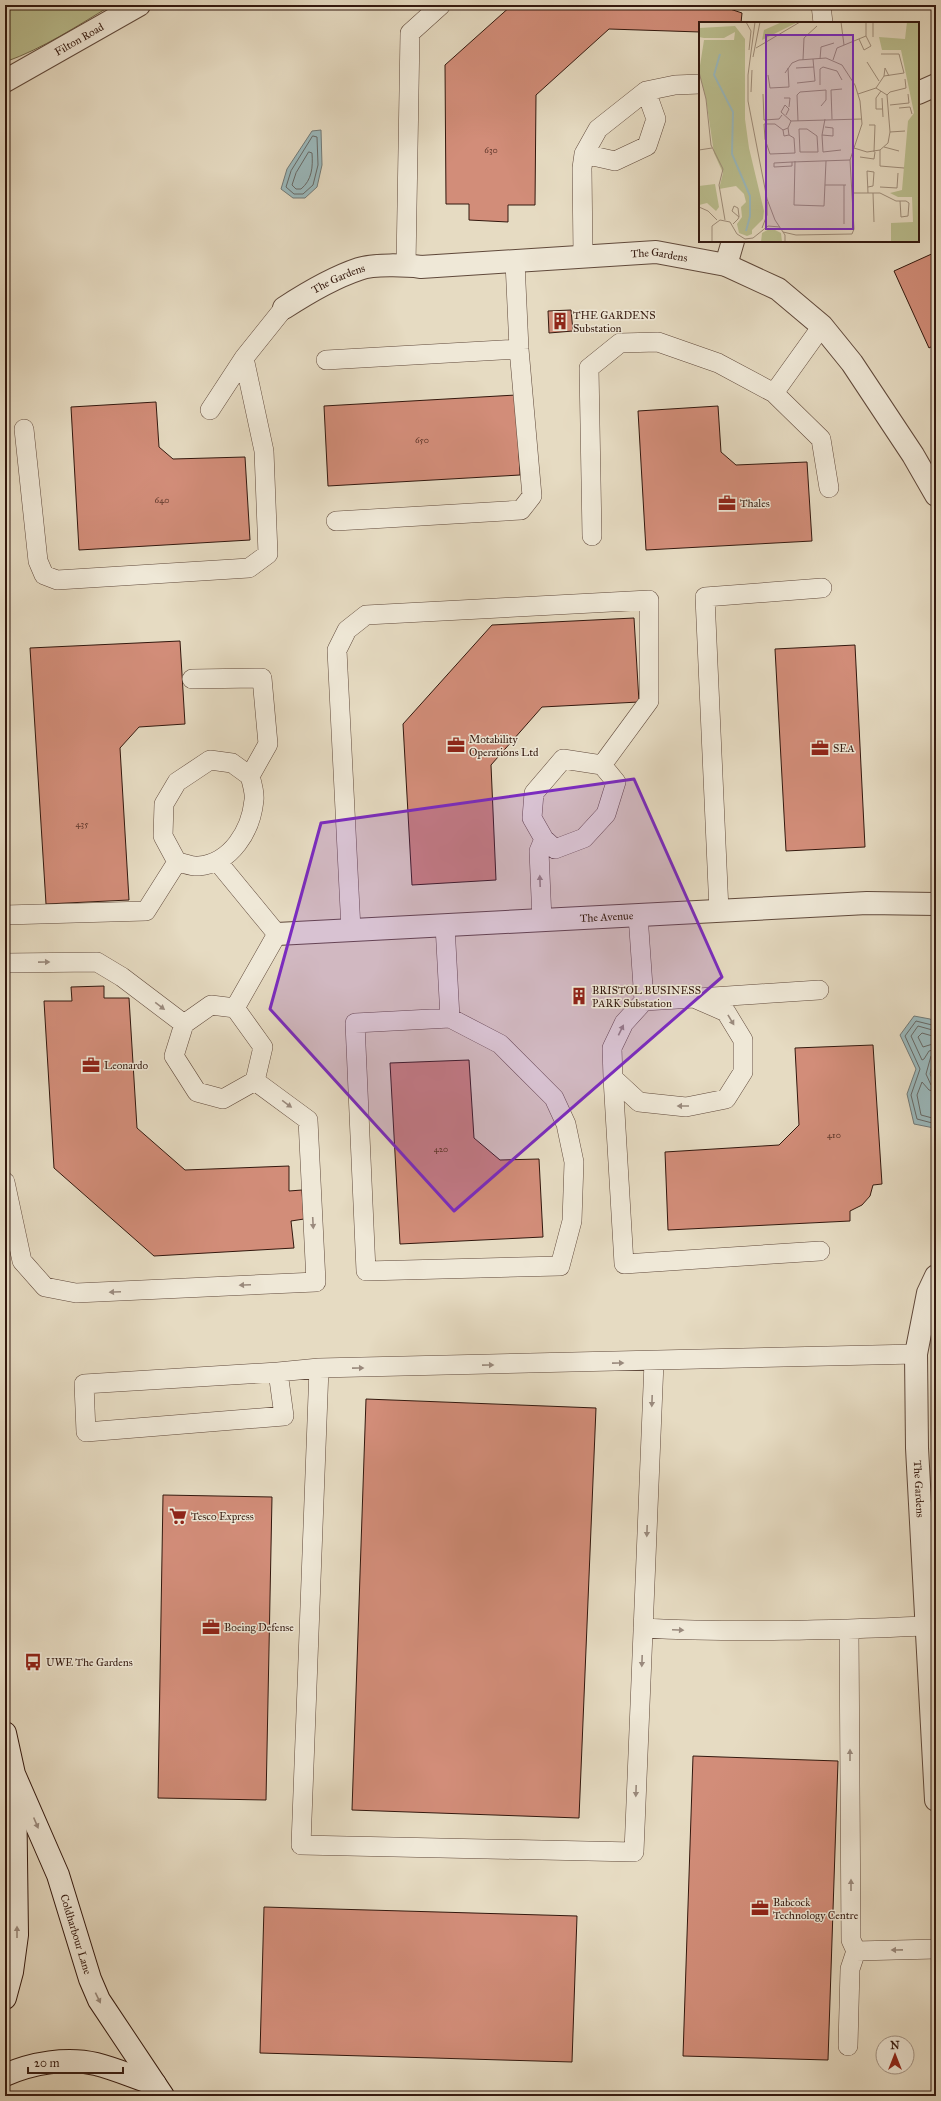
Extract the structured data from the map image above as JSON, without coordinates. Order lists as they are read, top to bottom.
{
  "streets": {
    "street": [
      "Filton Road",
      "The Gardens",
      "The Avenue",
      "Coldharbour Lane"
    ]
  },
  "places": {
    "building": ["THE GARDENS Substation", "BRISTOL BUSINESS PARK Substation"],
    "office": [
      "Thales",
      "Motability Operations Ltd",
      "SEA",
      "Leonardo",
      "Boeing Defense",
      "Babcock Technology Centre"
    ],
    "supermarket": ["Tesco Express"],
    "bus stop": ["UWE The Gardens"]
  },
  "house_numbers": [
    "630",
    "650",
    "640",
    "435",
    "410",
    "420"
  ],
  "scale_bar": "20 m",
  "north": "top"
}
